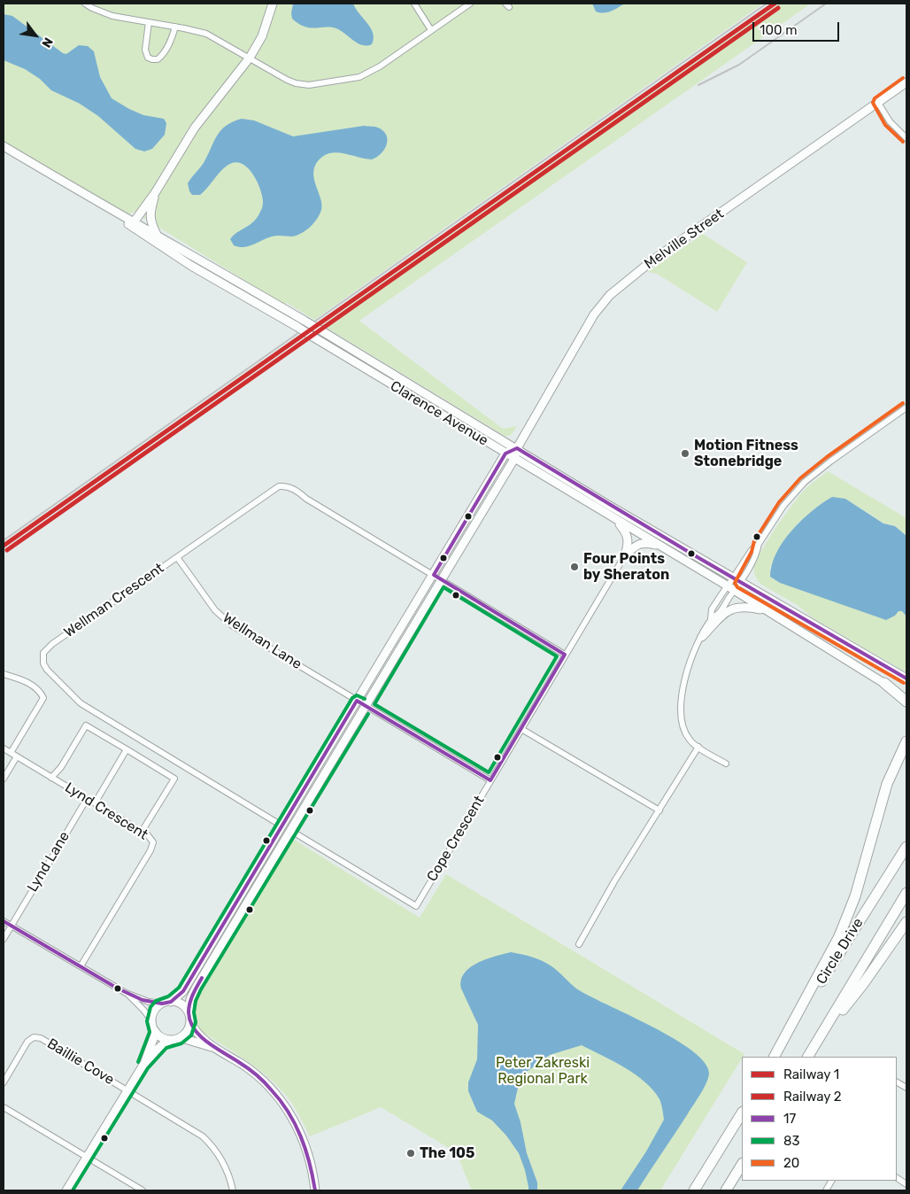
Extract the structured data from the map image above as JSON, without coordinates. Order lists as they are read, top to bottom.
{
  "streets": {
    "highway": ["Circle Drive"],
    "main road": ["Melville Street", "Clarence Avenue"],
    "street": [
      "Wellman Crescent",
      "Wellman Lane",
      "Lynd Crescent",
      "Cope Crescent",
      "Lynd Lane",
      "Baillie Cove"
    ]
  },
  "crossings": [
    ["Melville Street", "Clarence Avenue"],
    ["Melville Street", "Wellman Crescent"],
    ["Melville Street", "Wellman Lane"],
    ["Melville Street", "Cope Crescent"],
    ["Wellman Crescent", "Wellman Lane"],
    ["Wellman Crescent", "Cope Crescent"],
    ["Wellman Lane", "Cope Crescent"],
    ["Lynd Crescent", "Lynd Lane"]
  ],
  "parks": ["Peter Zakreski Regional Park"],
  "places": ["Motion Fitness Stonebridge", "Four Points by Sheraton", "The 105"],
  "lines": [
    "rail line 1",
    "rail line 2",
    "transit line 20",
    "transit line 17",
    "transit line 83"
  ],
  "legend": [
    "Railway 1",
    "Railway 2",
    "17",
    "83",
    "20"
  ],
  "scale_bar": "100 m",
  "north": "bottom right"
}
